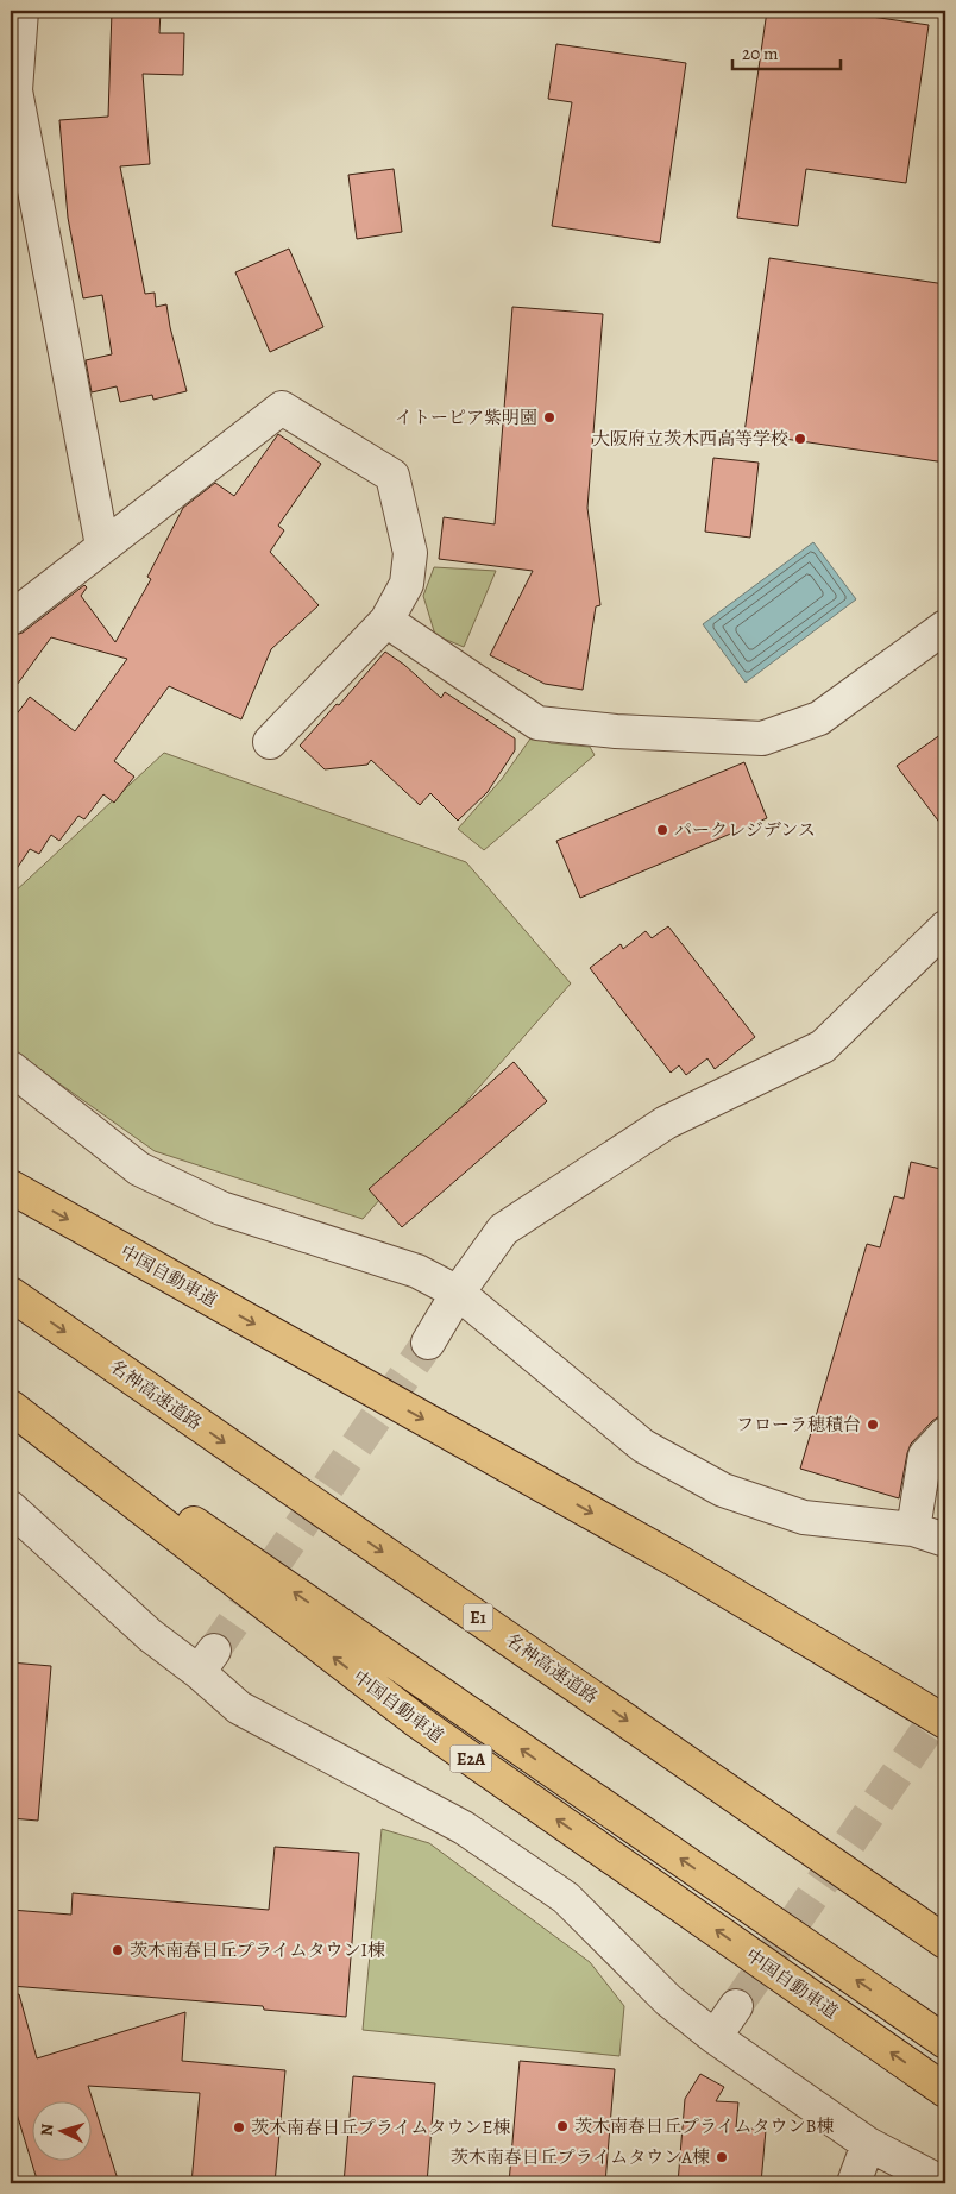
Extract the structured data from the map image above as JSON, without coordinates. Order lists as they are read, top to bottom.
{
  "streets": {
    "highway": [
      "中国自動車道",
      "名神高速道路",
      "E1",
      "E2A"
    ]
  },
  "places": [
    "イトーピア紫明園",
    "大阪府立茨木西高等学校",
    "パークレジデンス",
    "フローラ穂積台",
    "茨木南春日丘プライムタウンI棟",
    "茨木南春日丘プライムタウンB棟",
    "茨木南春日丘プライムタウンE棟",
    "茨木南春日丘プライムタウンA棟"
  ],
  "scale_bar": "20 m",
  "north": "left"
}
